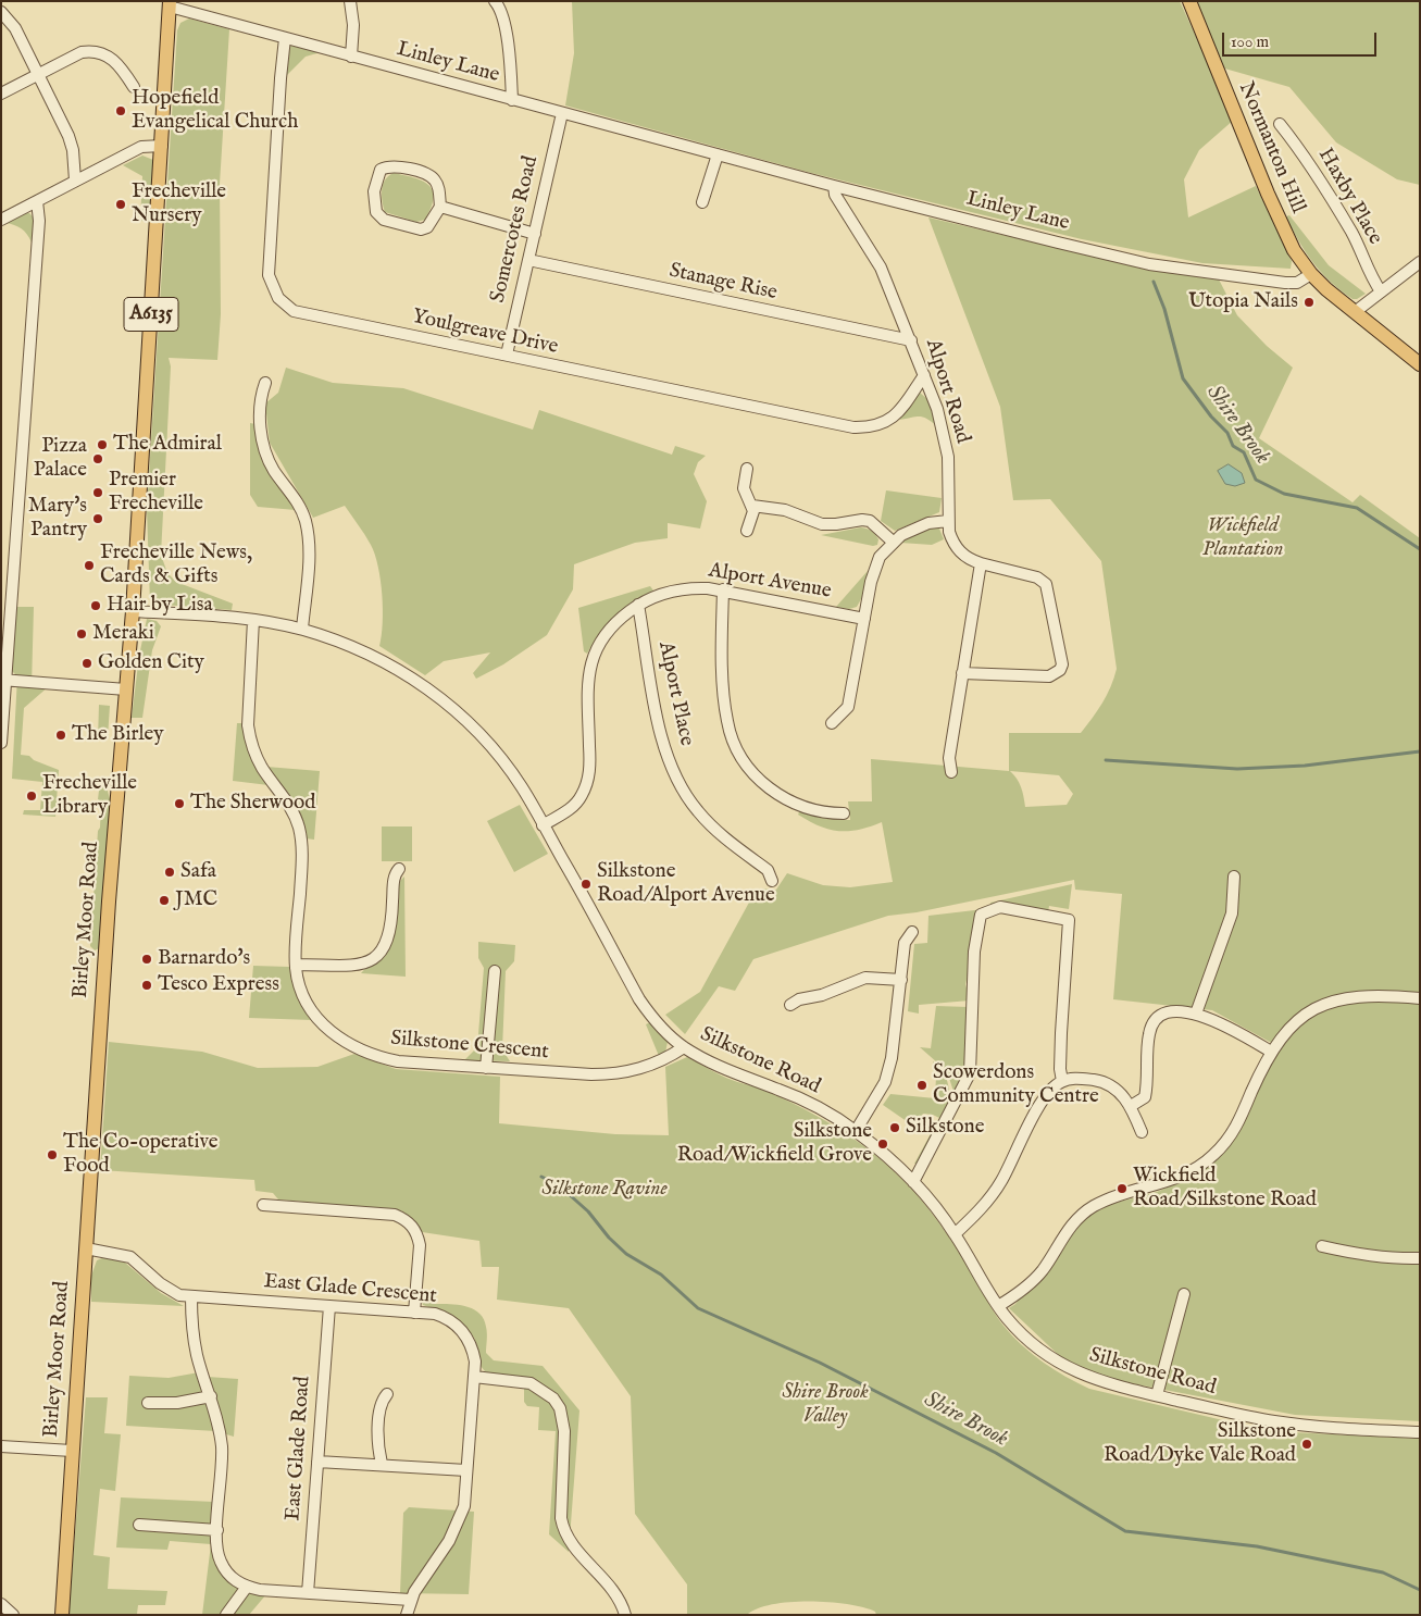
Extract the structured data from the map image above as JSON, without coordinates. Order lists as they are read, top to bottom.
{
  "streets": {
    "main road": ["Normanton Hill", "A6135", "Birley Moor Road"],
    "street": [
      "Linley Lane",
      "Haxby Place",
      "Somercotes Road",
      "Stanage Rise",
      "Youlgreave Drive",
      "Alport Road",
      "Alport Avenue",
      "Alport Place",
      "Silkstone Crescent",
      "Silkstone Road",
      "East Glade Crescent",
      "East Glade Road"
    ]
  },
  "crossings": [
    ["Linley Lane", "Normanton Hill"],
    ["Linley Lane", "Somercotes Road"],
    ["Linley Lane", "Youlgreave Drive"],
    ["Linley Lane", "Alport Road"],
    ["Linley Lane", "Birley Moor Road"],
    ["Somercotes Road", "Stanage Rise"],
    ["Somercotes Road", "Youlgreave Drive"],
    ["Stanage Rise", "Alport Road"],
    ["Youlgreave Drive", "Alport Road"],
    ["Alport Avenue", "Alport Place"],
    ["Alport Avenue", "Silkstone Road"],
    ["Birley Moor Road", "Silkstone Road"],
    ["Birley Moor Road", "East Glade Crescent"],
    ["Silkstone Crescent", "Silkstone Road"],
    ["East Glade Crescent", "East Glade Road"]
  ],
  "water": ["Shire Brook"],
  "parks": ["Wickfield Plantation", "Silkstone Ravine", "Shire Brook Valley"],
  "places": [
    "Hopefield Evangelical Church",
    "Frecheville Nursery",
    "Utopia Nails",
    "The Admiral",
    "Pizza Palace",
    "Premier Frecheville",
    "Mary's Pantry",
    "Frecheville News, Cards & Gifts",
    "Hair by Lisa",
    "Meraki",
    "Golden City",
    "The Birley",
    "Frecheville Library",
    "The Sherwood",
    "Safa",
    "Silkstone Road/Alport Avenue",
    "JMC",
    "Barnardo's",
    "Tesco Express",
    "Scowerdons Community Centre",
    "Silkstone",
    "Silkstone Road/Wickfield Grove",
    "The Co-operative Food",
    "Wickfield Road/Silkstone Road",
    "Silkstone Road/Dyke Vale Road"
  ],
  "scale_bar": "100 m"
}
